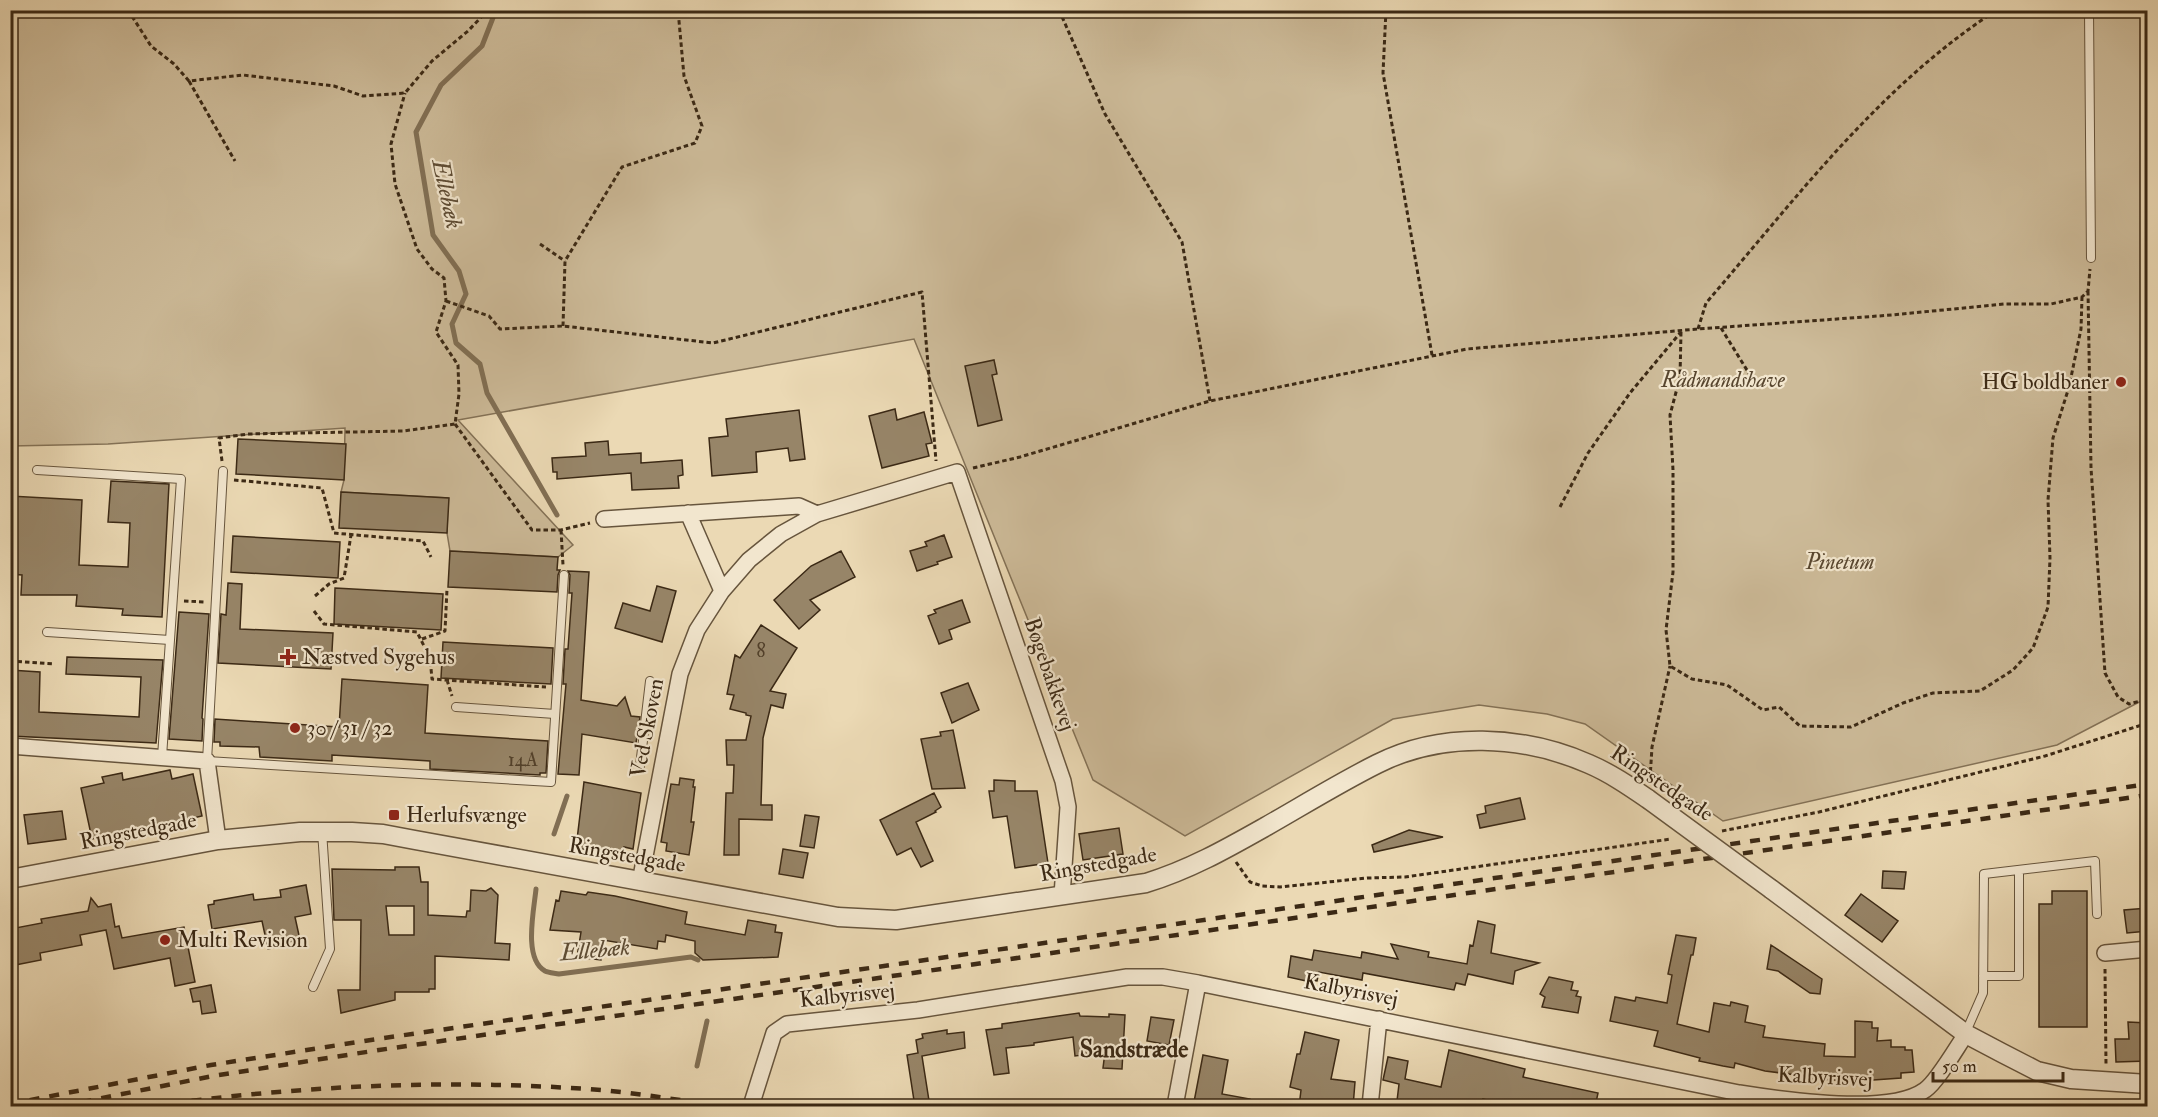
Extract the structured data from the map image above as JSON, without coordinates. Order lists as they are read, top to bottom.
{
  "streets": {
    "street": [
      "Bøgebakkevej",
      "Ved Skoven",
      "Ringstedgade",
      "Kalbyrisvej"
    ]
  },
  "crossings": [
    ["Bøgebakkevej", "Ved Skoven"],
    ["Bøgebakkevej", "Ringstedgade"],
    ["Ved Skoven", "Ringstedgade"],
    ["Ringstedgade", "Kalbyrisvej"]
  ],
  "districts": ["Sandstræde"],
  "water": ["Ellebæk"],
  "parks": ["Rådmandshave", "Pinetum"],
  "places": {
    "other": ["HG boldbaner", "30 / 31 / 32", "Multi Revision"],
    "health": ["Næstved Sygehus"],
    "transit": ["Herlufsvænge"]
  },
  "house_numbers": ["8", "14A"],
  "scale_bar": "50 m"
}
